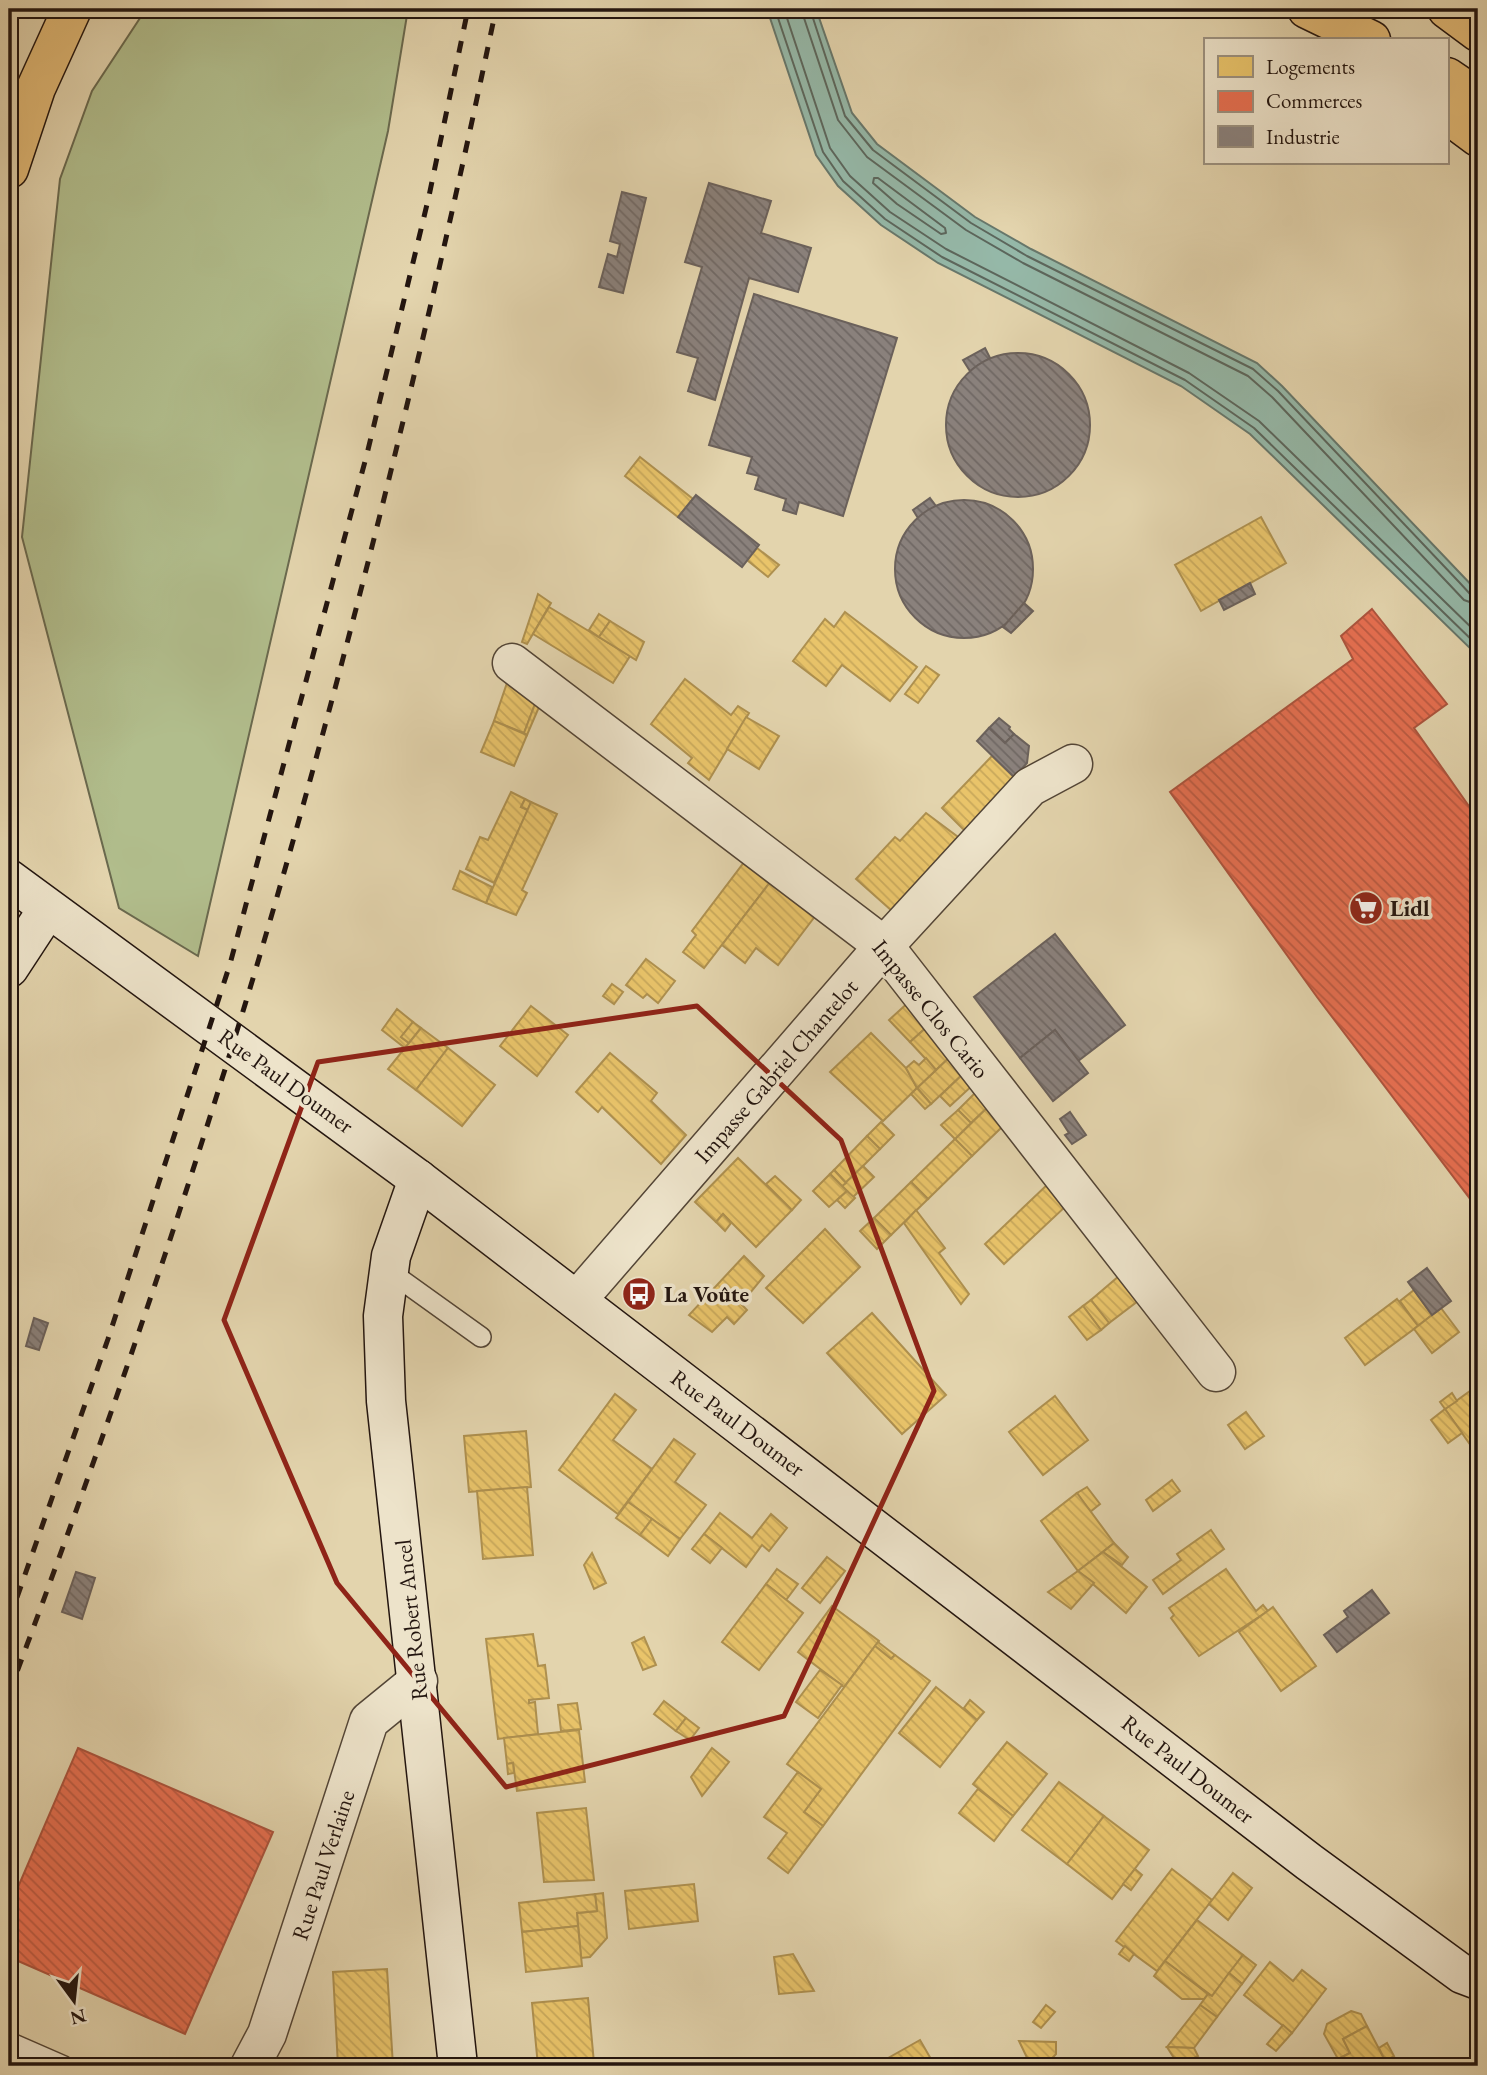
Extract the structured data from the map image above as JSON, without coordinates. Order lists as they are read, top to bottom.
{
  "streets": {
    "street": [
      "Impasse Clos Cario",
      "Impasse Gabriel Chantelot",
      "Rue Paul Doumer",
      "Rue Robert Ancel",
      "Rue Paul Verlaine"
    ]
  },
  "crossings": [
    ["Impasse Clos Cario", "Impasse Gabriel Chantelot"],
    ["Impasse Gabriel Chantelot", "Rue Paul Doumer"],
    ["Rue Paul Doumer", "Rue Robert Ancel"],
    ["Rue Robert Ancel", "Rue Paul Verlaine"]
  ],
  "places": {
    "supermarket": ["Lidl"],
    "bus stop": ["La Voûte"]
  },
  "legend": ["Logements", "Commerces", "Industrie"],
  "north": "bottom"
}
